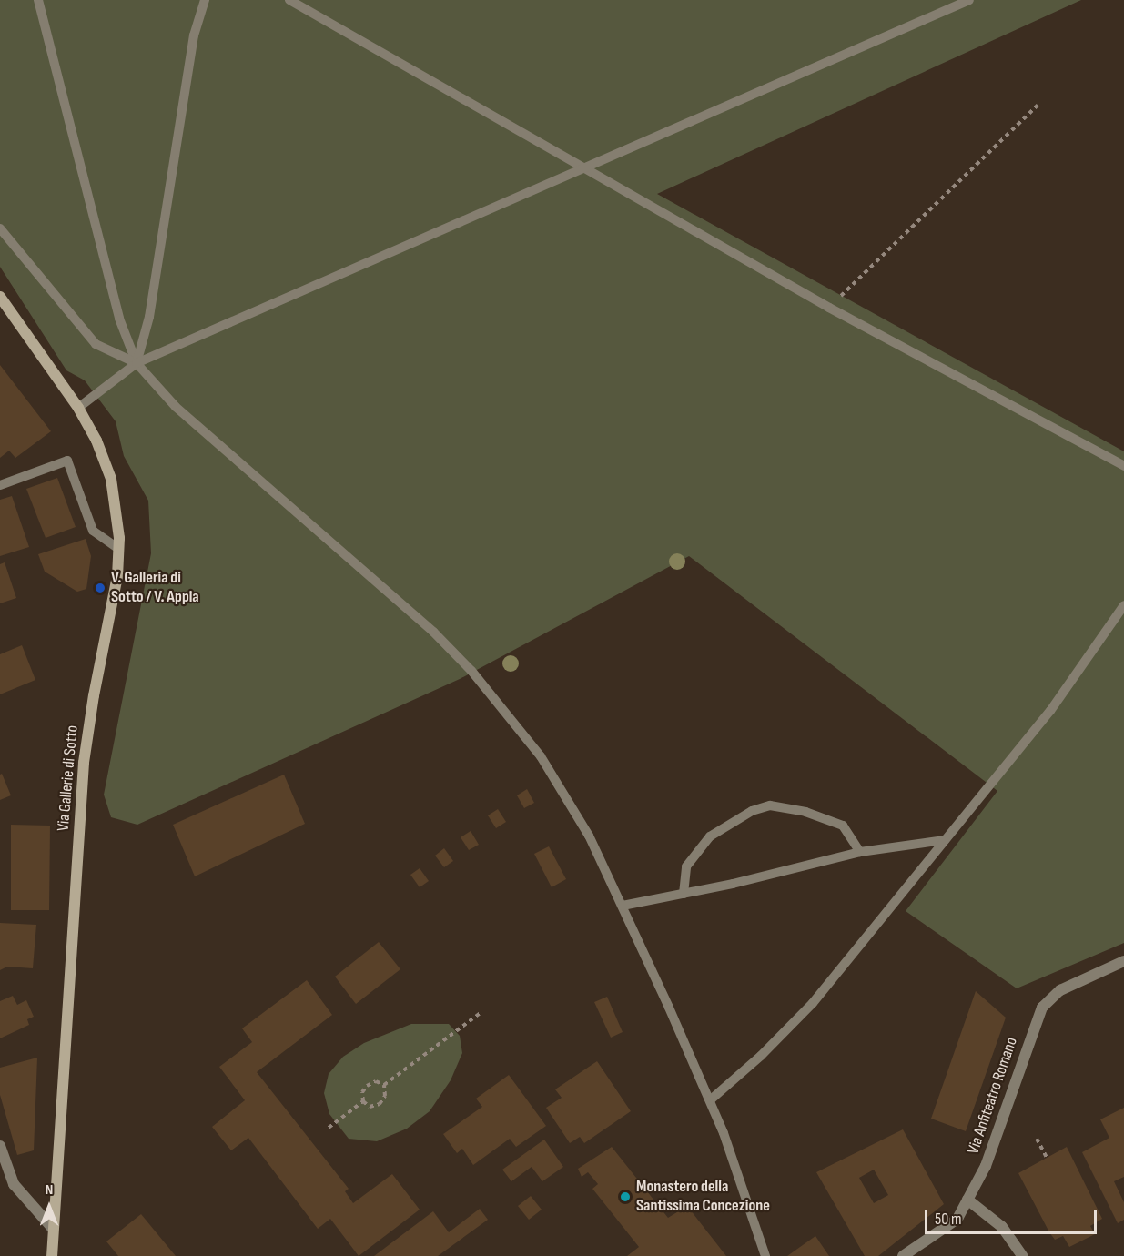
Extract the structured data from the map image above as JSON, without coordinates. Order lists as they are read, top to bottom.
{
  "streets": {
    "main road": ["Via Gallerie di Sotto"],
    "street": ["Via Anfiteatro Romano"]
  },
  "places": ["V. Galleria di Sotto / V. Appia", "Monastero della Santissima Concezione"],
  "scale_bar": "50 m",
  "north": "top"
}
